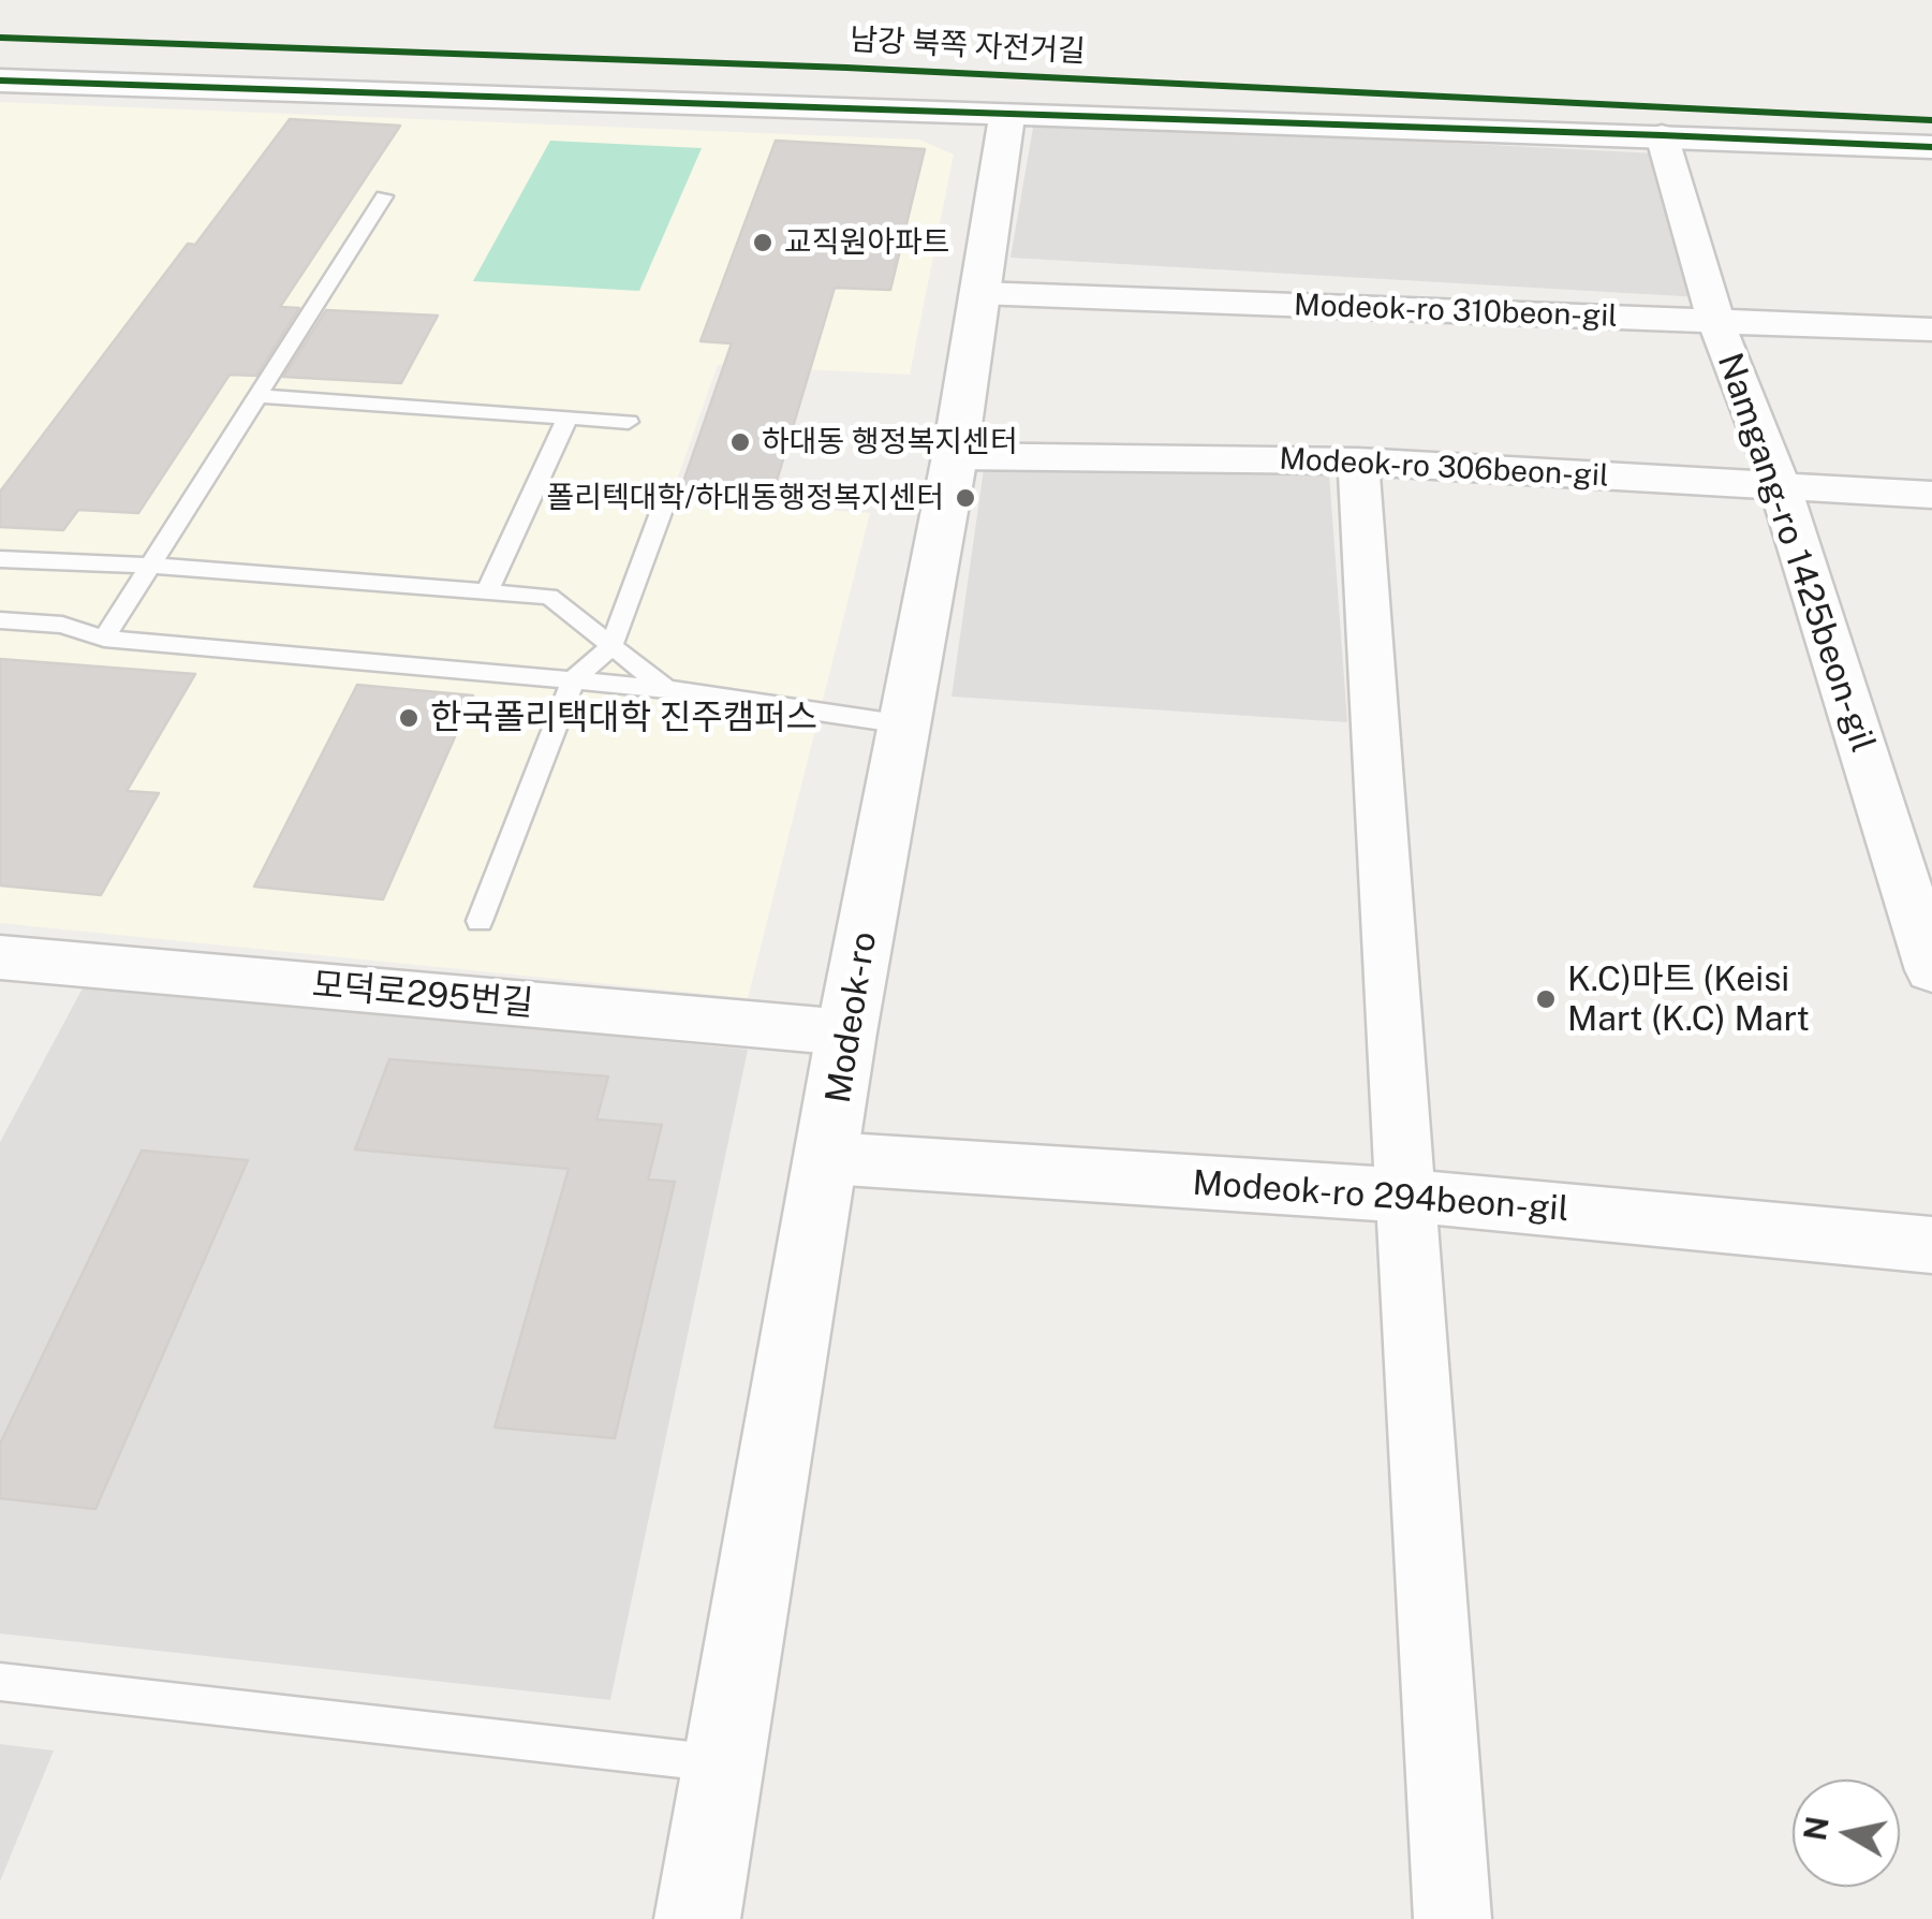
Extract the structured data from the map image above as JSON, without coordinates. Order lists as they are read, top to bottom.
{
  "streets": {
    "street": [
      "Modeok-ro 310beon-gil",
      "Modeok-ro 306beon-gil",
      "Namgang-ro 1425beon-gil",
      "모덕로295번길",
      "Modeok-ro",
      "Modeok-ro 294beon-gil"
    ],
    "cycle path": ["남강 북쪽 자전거길"]
  },
  "crossings": [
    ["Modeok-ro 310beon-gil", "Namgang-ro 1425beon-gil"],
    ["Modeok-ro 310beon-gil", "Modeok-ro"],
    ["Modeok-ro 306beon-gil", "Namgang-ro 1425beon-gil"],
    ["Modeok-ro 306beon-gil", "Modeok-ro"],
    ["모덕로295번길", "Modeok-ro"],
    ["Modeok-ro", "Modeok-ro 294beon-gil"]
  ],
  "places": [
    "교직원아파트",
    "하대동 행정복지센터",
    "폴리텍대학/하대동행정복지센터",
    "한국폴리택대학 진주캠퍼스",
    "K.C)마트 (Keisi Mart (K.C) Mart"
  ],
  "north": "left"
}
